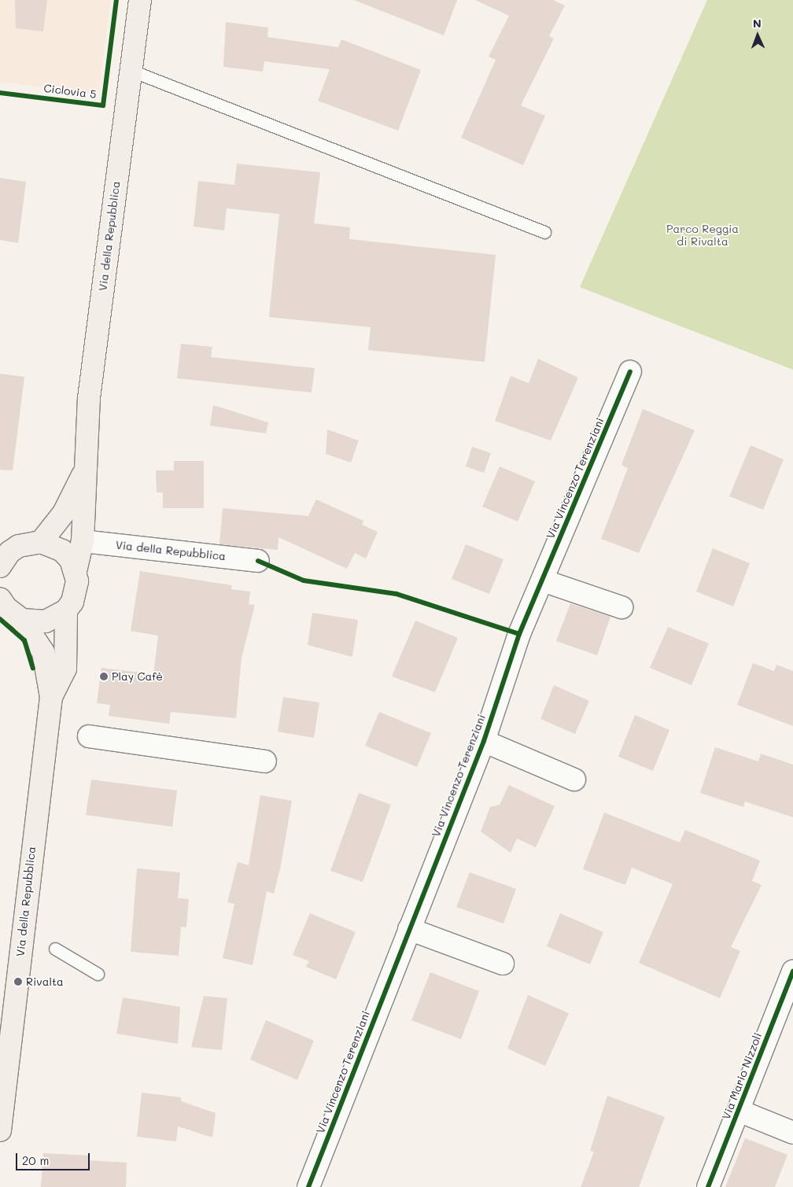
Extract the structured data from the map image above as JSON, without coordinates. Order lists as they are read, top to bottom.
{
  "streets": {
    "main road": ["Via della Repubblica"],
    "street": ["Via Vincenzo Terenziani", "Via Mario Nizzoli"],
    "cycle path": ["Ciclovia 5"]
  },
  "parks": ["Parco Reggia di Rivalta"],
  "places": ["Play Cafè", "Rivalta"],
  "scale_bar": "20 m",
  "north": "top"
}
